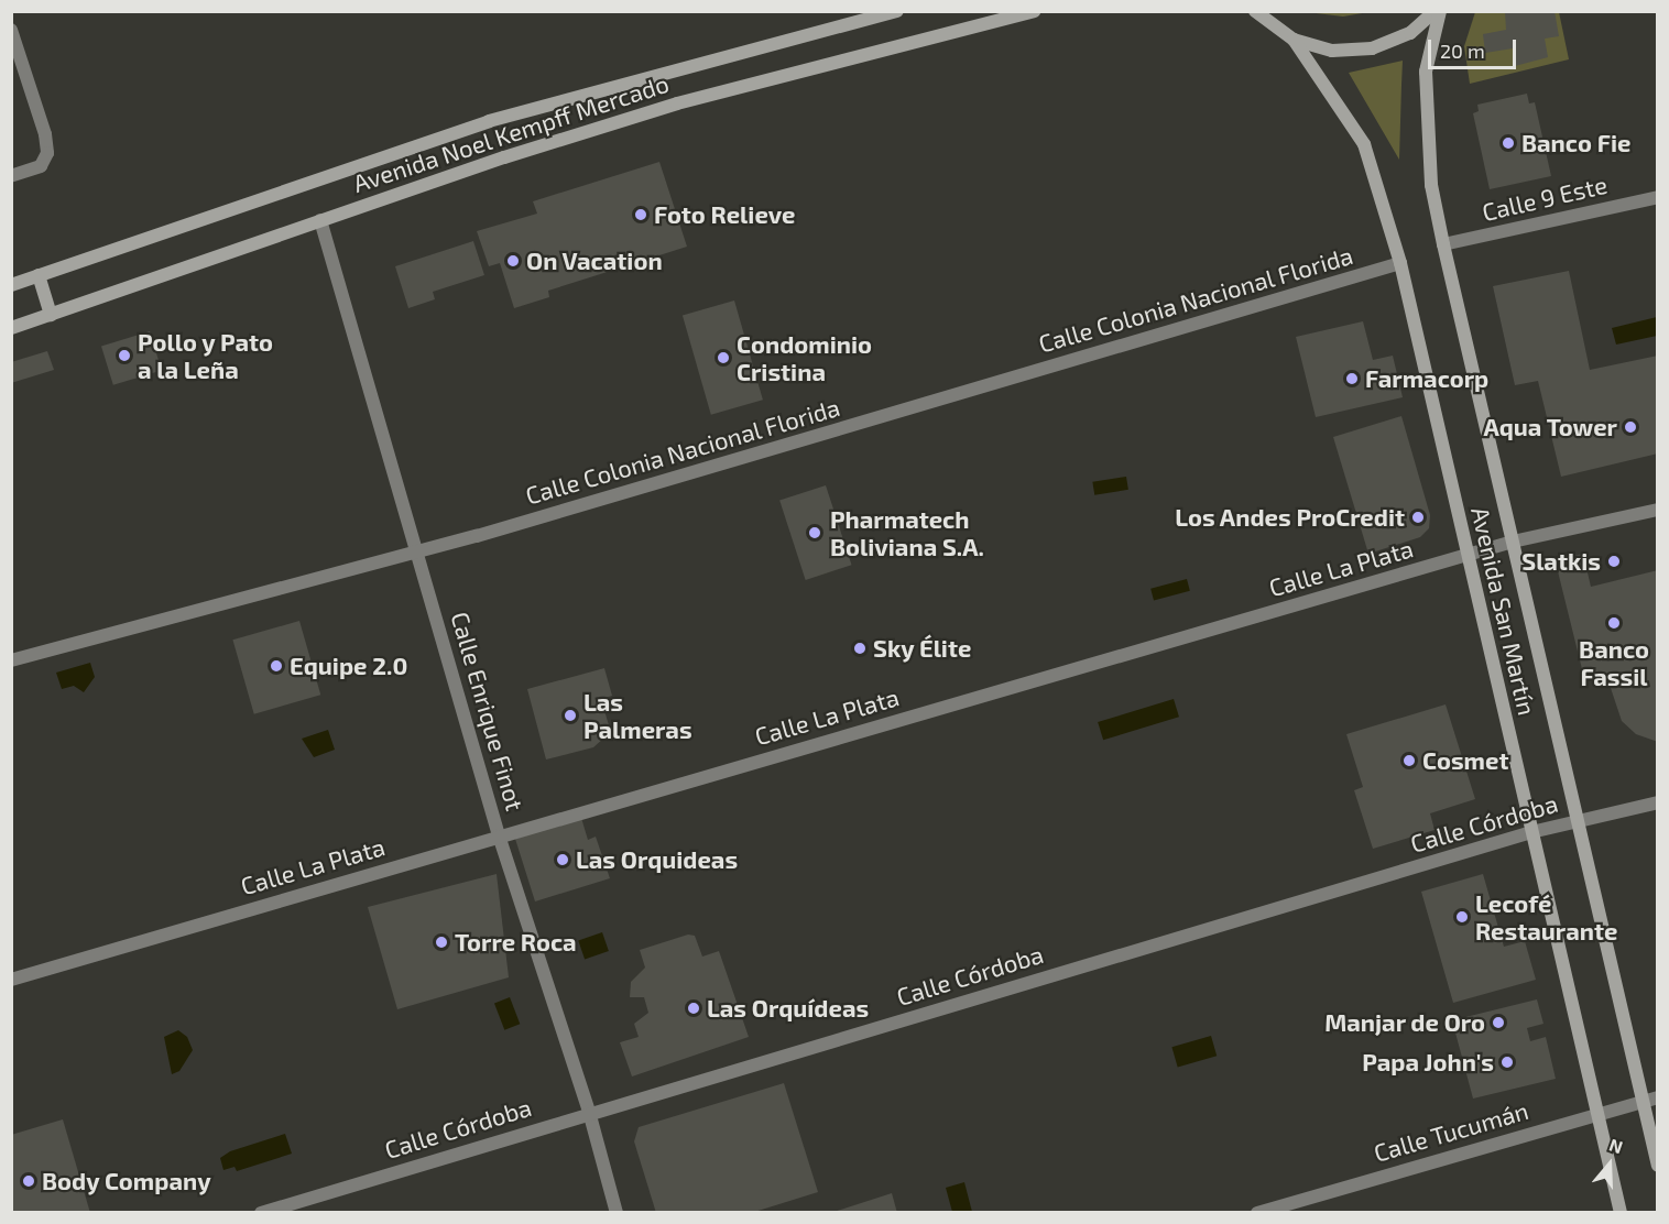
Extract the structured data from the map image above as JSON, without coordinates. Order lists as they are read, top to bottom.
{
  "streets": {
    "main road": ["Avenida Noel Kempff Mercado", "Avenida San Martín"],
    "street": [
      "Calle 9 Este",
      "Calle Colonia Nacional Florida",
      "Calle La Plata",
      "Calle Enrique Finot",
      "Calle Córdoba",
      "Calle Tucumán"
    ]
  },
  "crossings": [
    ["Avenida Noel Kempff Mercado", "Calle Enrique Finot"],
    ["Calle 9 Este", "Avenida San Martín"],
    ["Calle Colonia Nacional Florida", "Avenida San Martín"],
    ["Calle Colonia Nacional Florida", "Calle Enrique Finot"],
    ["Calle La Plata", "Avenida San Martín"],
    ["Calle La Plata", "Calle Enrique Finot"],
    ["Avenida San Martín", "Calle Córdoba"],
    ["Avenida San Martín", "Calle Tucumán"],
    ["Calle Enrique Finot", "Calle Córdoba"]
  ],
  "places": [
    "Banco Fie",
    "Foto Relieve",
    "On Vacation",
    "Pollo y Pato a la Leña",
    "Condominio Cristina",
    "Farmacorp",
    "Aqua Tower",
    "Los Andes ProCredit",
    "Pharmatech Boliviana S.A.",
    "Slatkis",
    "Banco Fassil",
    "Sky Élite",
    "Equipe 2.0",
    "Las Palmeras",
    "Cosmet",
    "Las Orquideas",
    "Lecofé Restaurante",
    "Torre Roca",
    "Las Orquídeas",
    "Manjar de Oro",
    "Papa John's",
    "Body Company"
  ],
  "scale_bar": "20 m",
  "north": "top"
}
